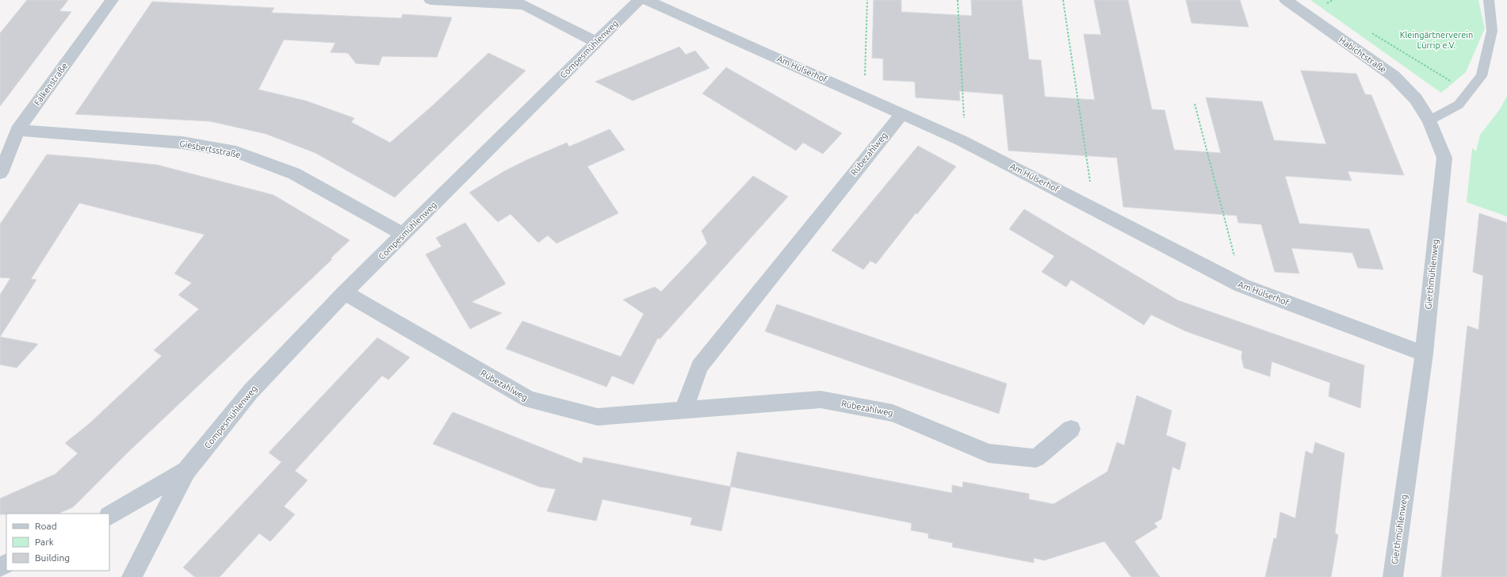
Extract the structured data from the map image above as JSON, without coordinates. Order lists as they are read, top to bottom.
{
  "streets": {
    "street": [
      "Compesmühlenweg",
      "Habichtstraße",
      "Am Hülserhof",
      "Falkenstraße",
      "Giesbertsstraße",
      "Rübezahlweg",
      "Gierthmühlenweg"
    ]
  },
  "crossings": [
    ["Compesmühlenweg", "Giesbertsstraße"],
    ["Compesmühlenweg", "Rübezahlweg"],
    ["Habichtstraße", "Gierthmühlenweg"],
    ["Am Hülserhof", "Rübezahlweg"],
    ["Am Hülserhof", "Gierthmühlenweg"],
    ["Falkenstraße", "Giesbertsstraße"]
  ],
  "parks": ["Kleingärtnerverein Lürrip e.V."],
  "legend": ["Road", "Park", "Building"]
}
